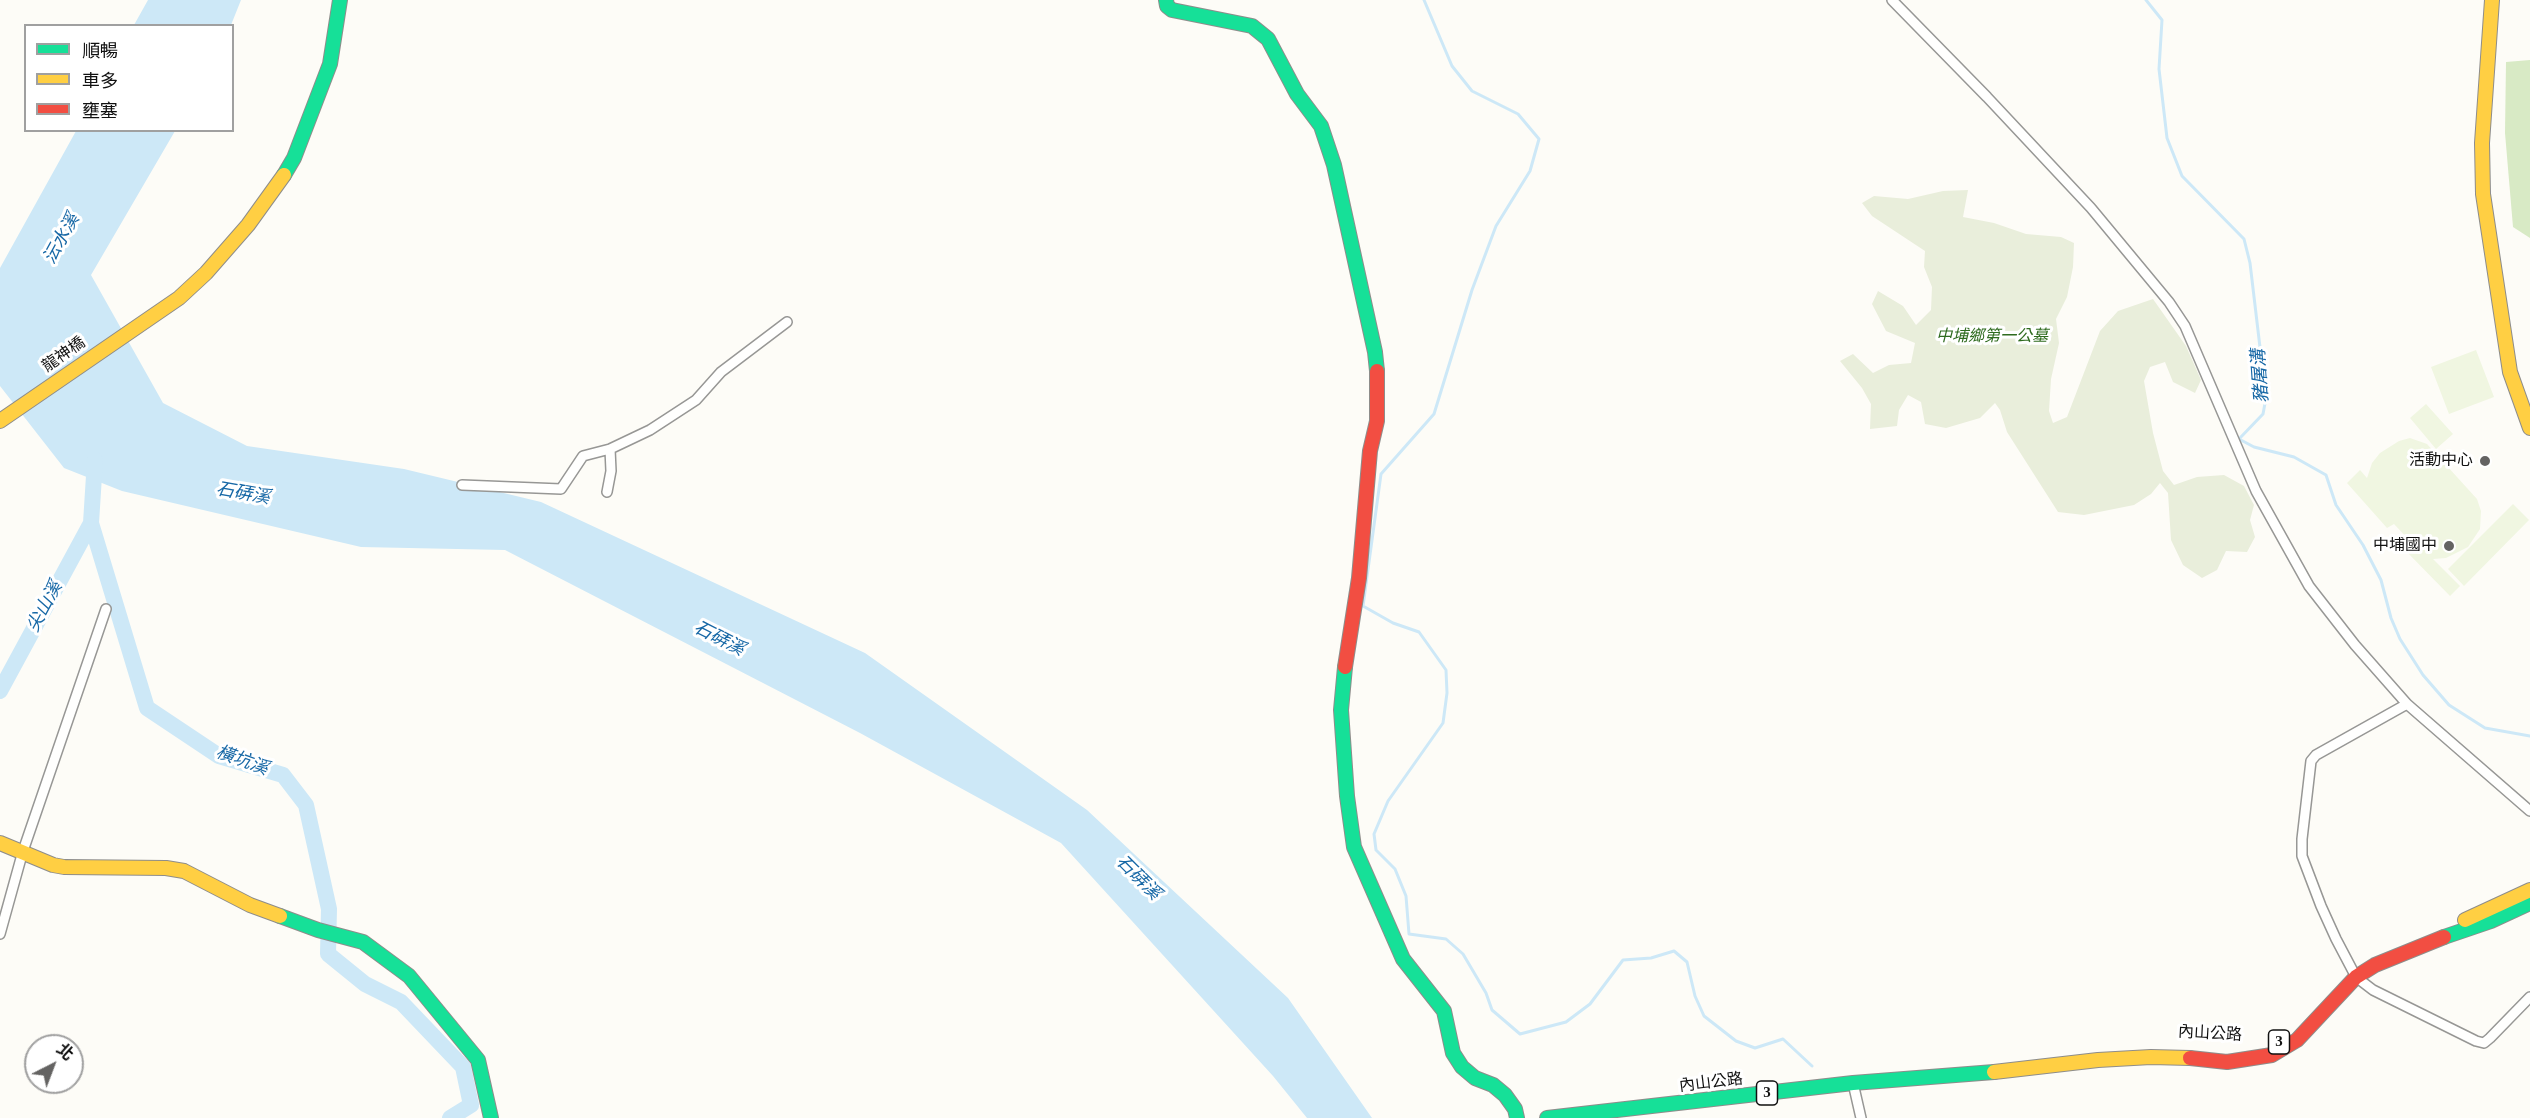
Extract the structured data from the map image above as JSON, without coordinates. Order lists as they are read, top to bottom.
{
  "streets": {
    "street": ["龍神橋", "內山公路", "3"]
  },
  "water": [
    "沄水溪",
    "豬屠溝",
    "石硦溪",
    "尖山溪",
    "橫坑溪"
  ],
  "parks": ["中埔鄉第一公墓"],
  "places": ["活動中心", "中埔國中"],
  "legend": ["順暢", "車多", "壅塞"],
  "north": "top right"
}
